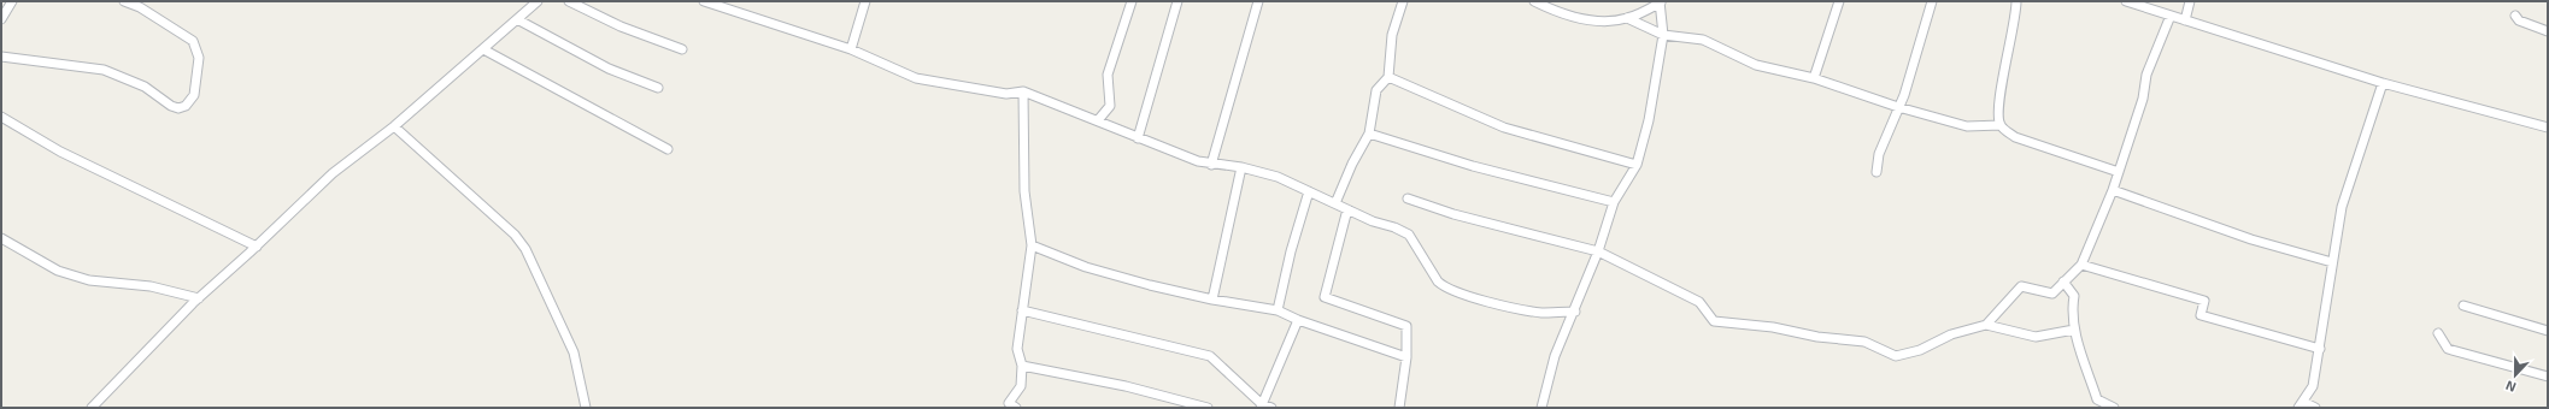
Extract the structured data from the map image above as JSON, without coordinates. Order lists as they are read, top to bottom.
{
  "north": "bottom"
}
